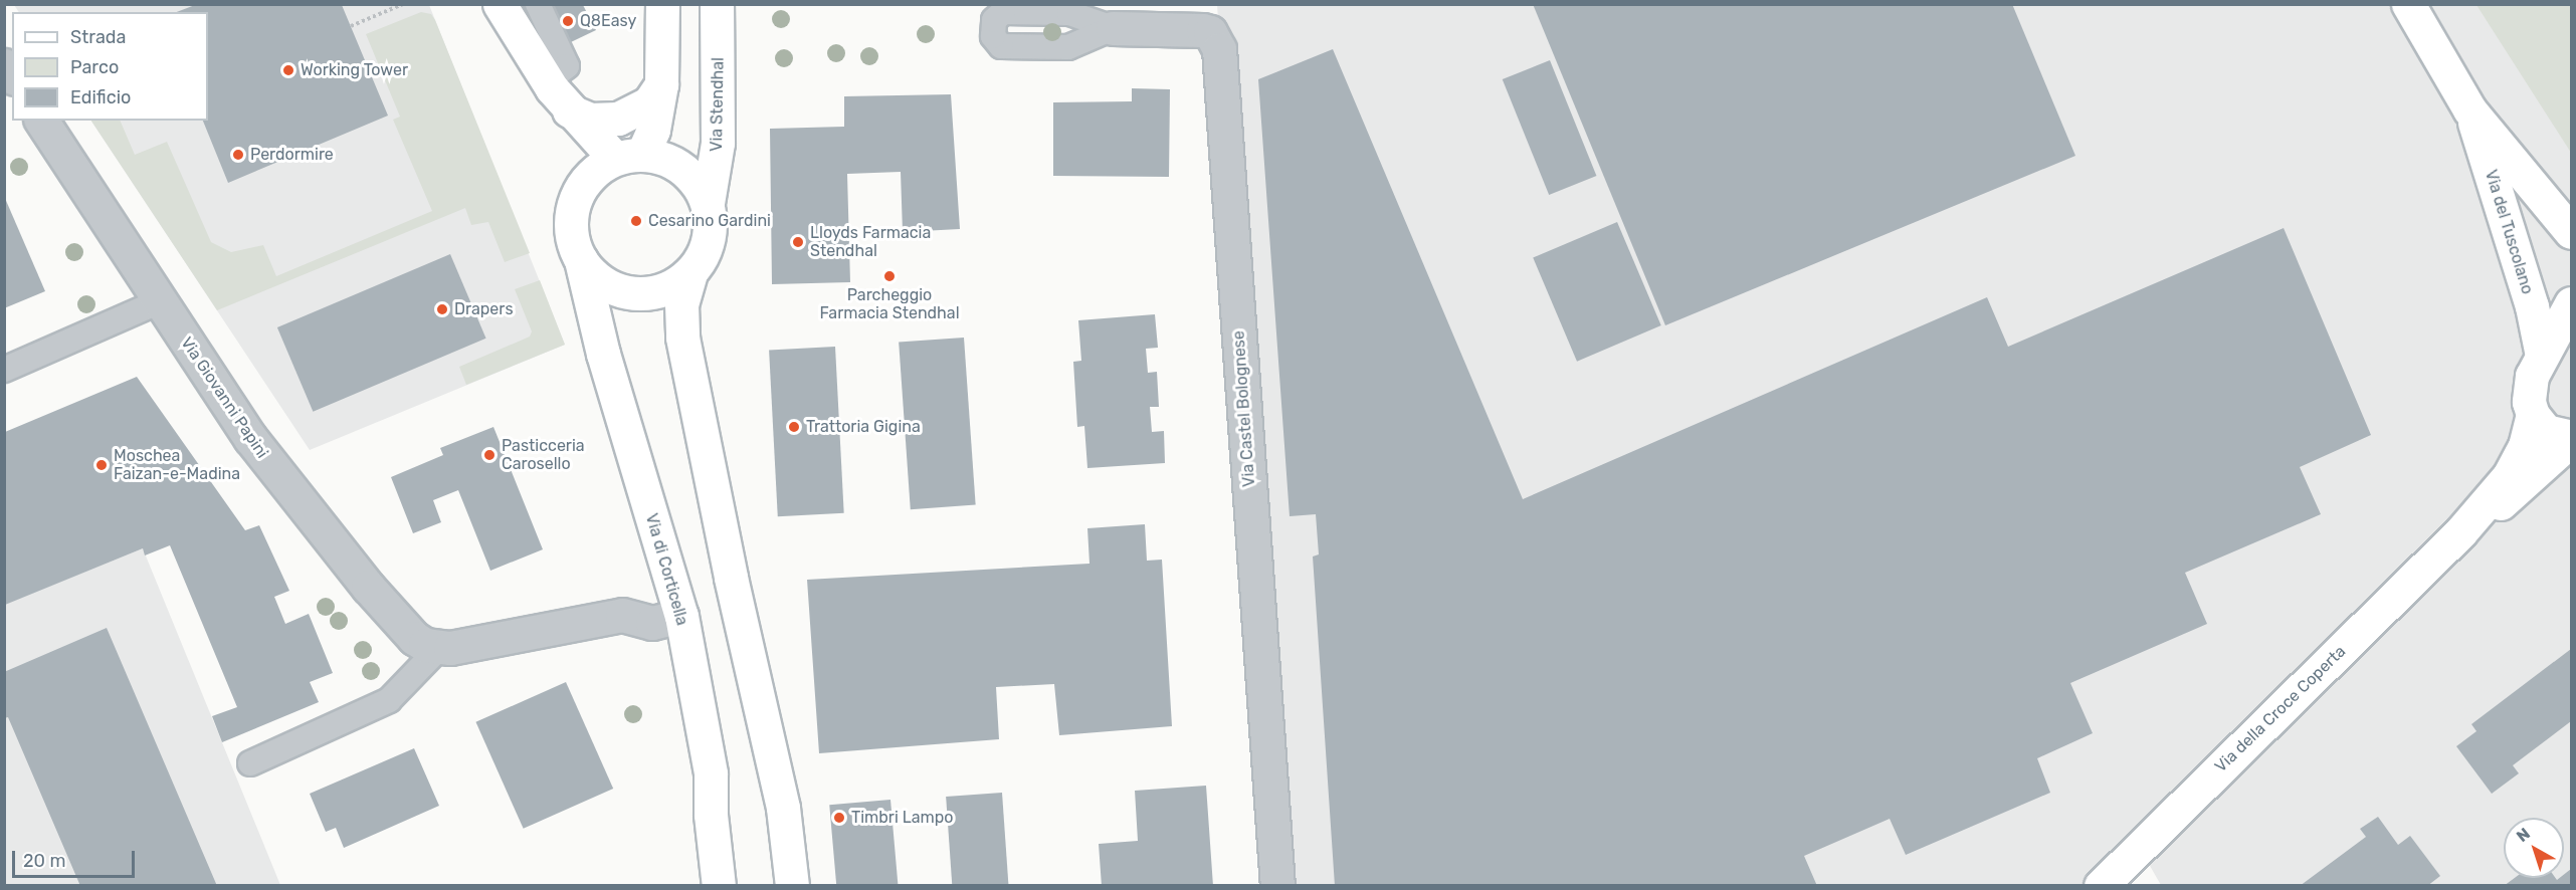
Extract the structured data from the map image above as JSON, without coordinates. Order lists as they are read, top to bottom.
{
  "streets": {
    "main road": [
      "Via Stendhal",
      "Via del Tuscolano",
      "Via di Corticella",
      "Via della Croce Coperta"
    ],
    "street": ["Via Giovanni Papini", "Via Castel Bolognese"]
  },
  "crossings": [
    ["Via Stendhal", "Via di Corticella"],
    ["Via del Tuscolano", "Via della Croce Coperta"]
  ],
  "places": [
    "Q8Easy",
    "Working Tower",
    "Perdormire",
    "Cesarino Gardini",
    "Lloyds Farmacia Stendhal",
    "Parcheggio Farmacia Stendhal",
    "Drapers",
    "Trattoria Gigina",
    "Pasticceria Carosello",
    "Moschea Faizan-e-Madina",
    "Timbri Lampo"
  ],
  "legend": ["Strada", "Parco", "Edificio"],
  "scale_bar": "20 m",
  "north": "top left"
}
